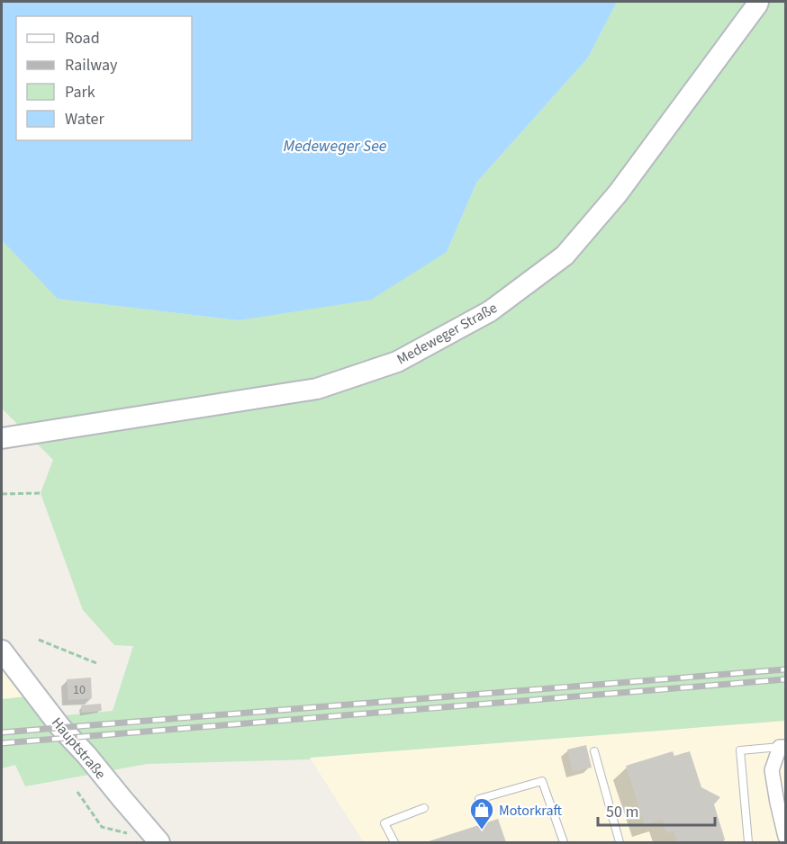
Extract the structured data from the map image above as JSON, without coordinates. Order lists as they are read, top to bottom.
{
  "streets": {
    "street": ["Medeweger Straße", "Hauptstraße"]
  },
  "water": ["Medeweger See"],
  "places": {
    "shop": ["Motorkraft"]
  },
  "house_numbers": ["10"],
  "legend": [
    "Road",
    "Railway",
    "Park",
    "Water"
  ],
  "scale_bar": "50 m"
}
